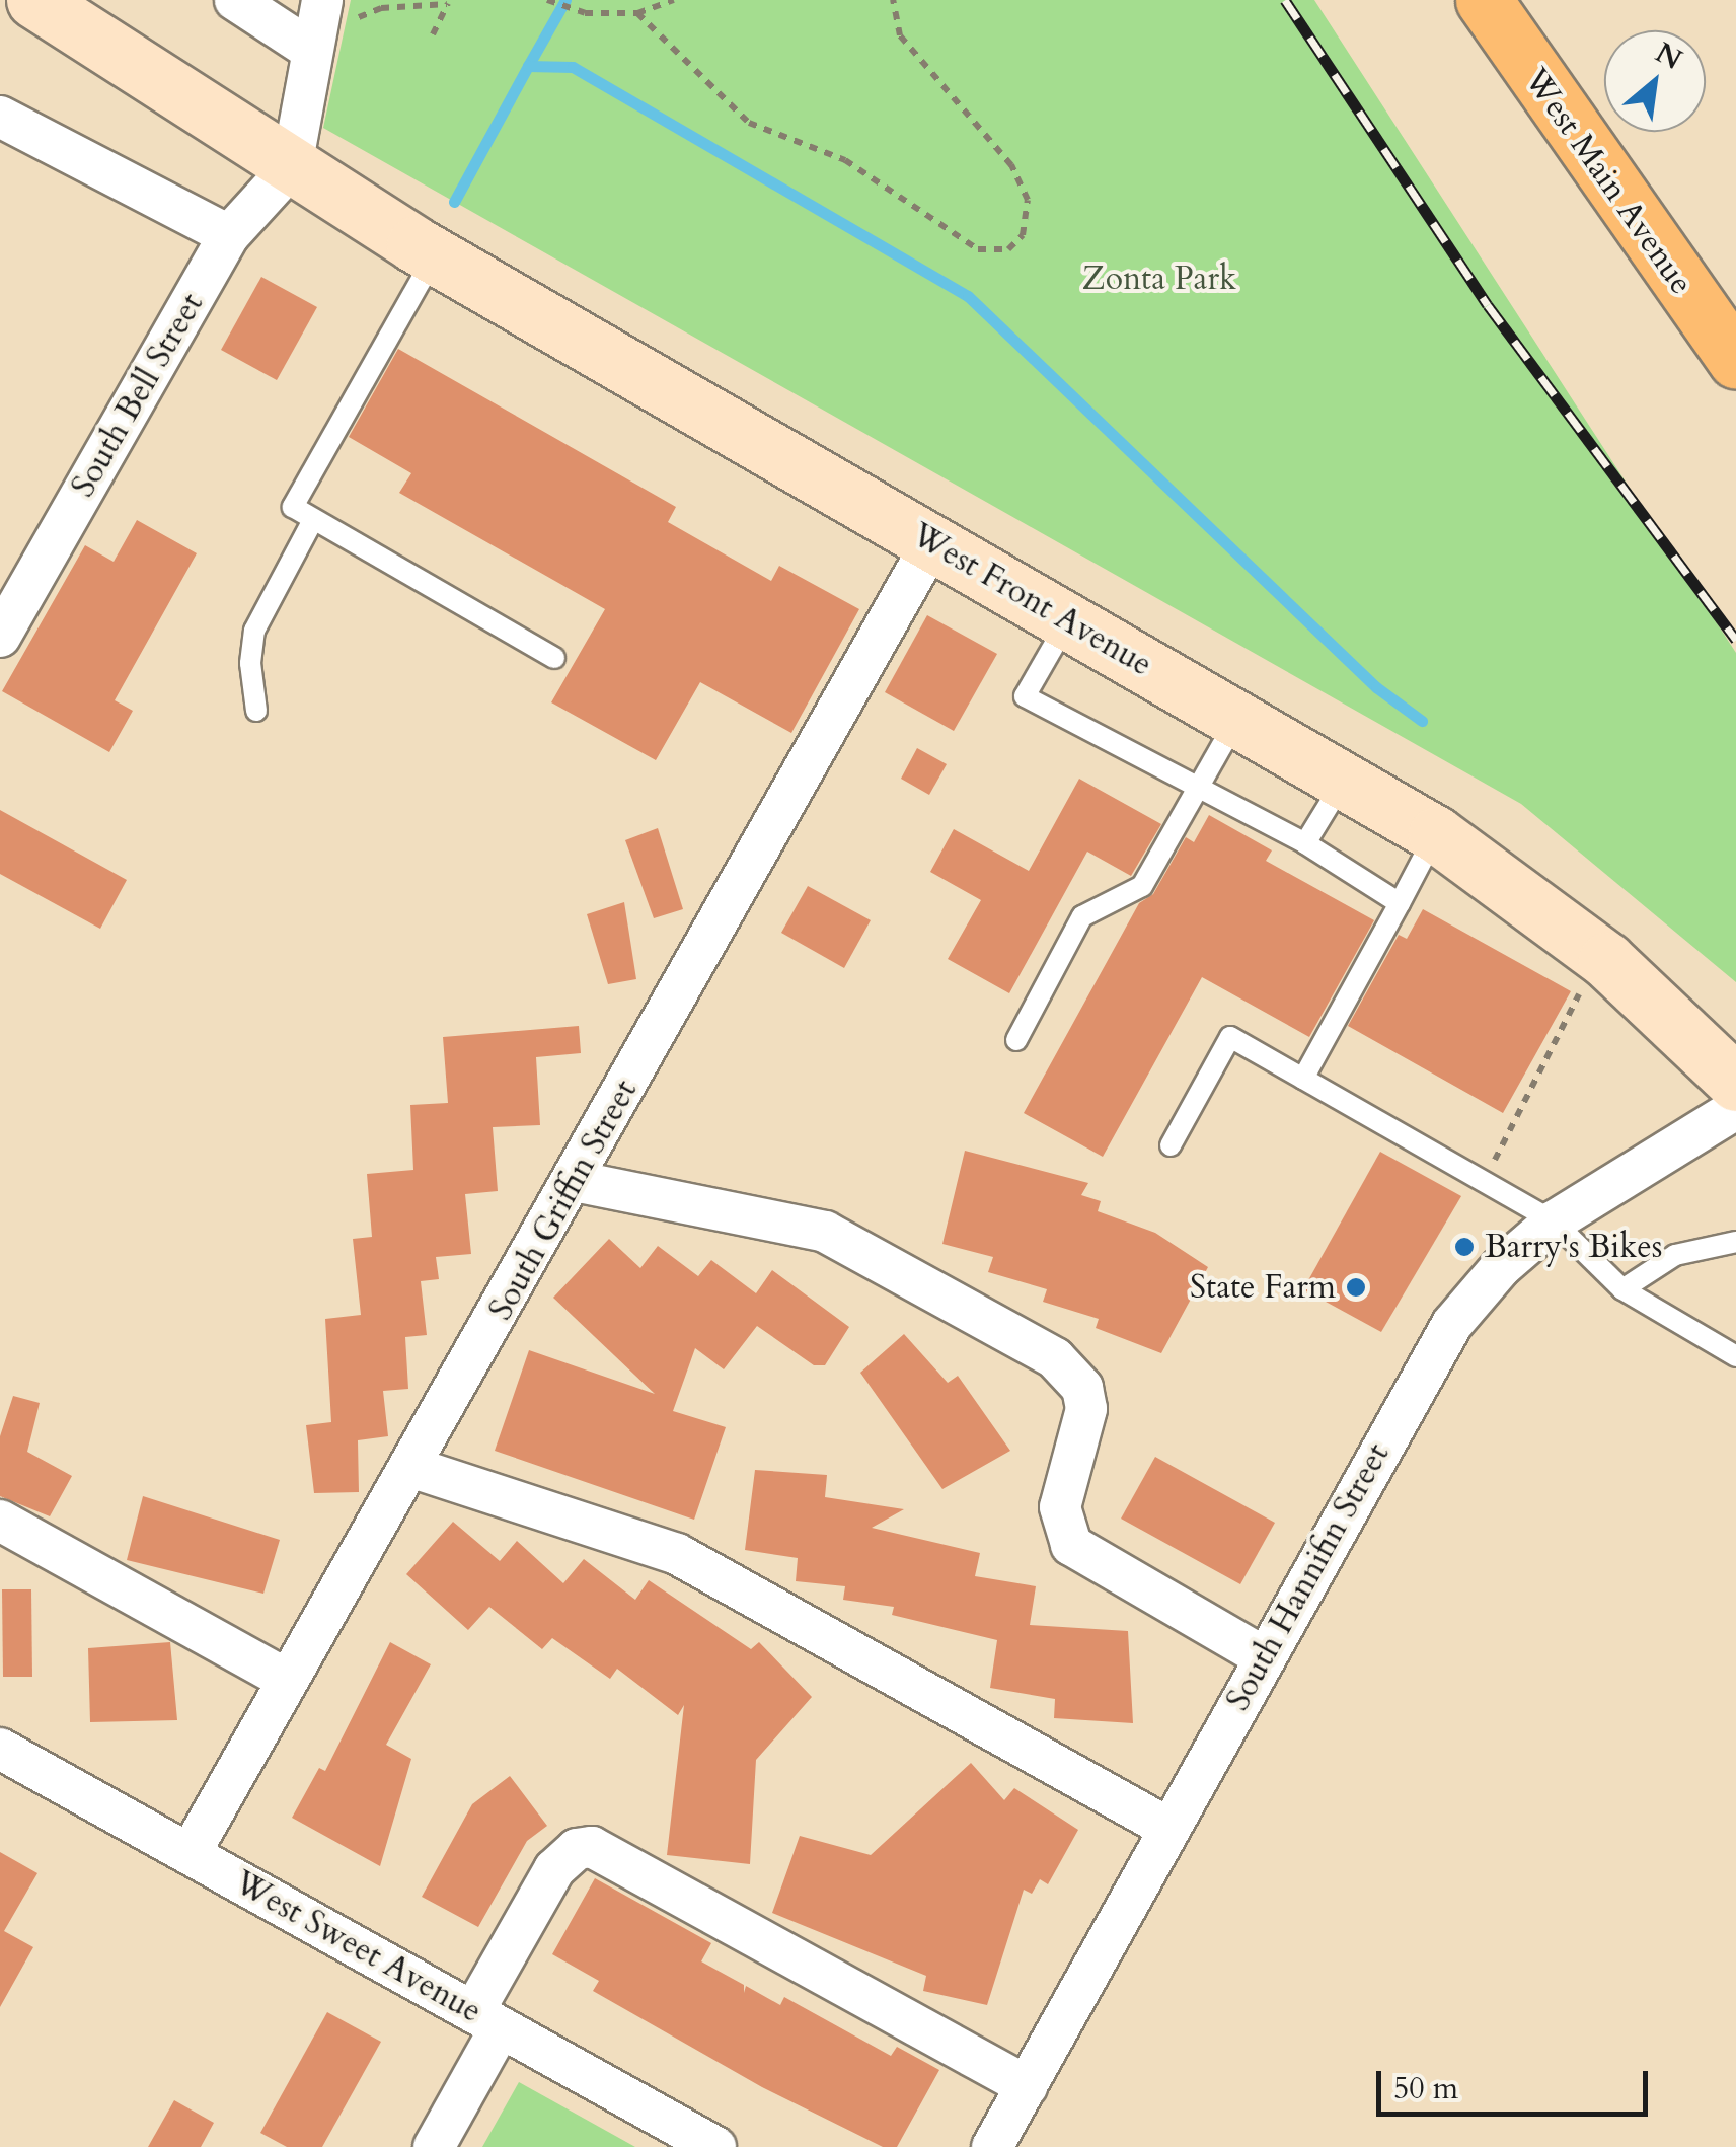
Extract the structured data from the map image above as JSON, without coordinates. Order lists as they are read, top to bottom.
{
  "streets": {
    "main road": ["West Main Avenue"],
    "street": [
      "South Bell Street",
      "West Front Avenue",
      "South Griffin Street",
      "South Hannifin Street",
      "West Sweet Avenue"
    ]
  },
  "crossings": [
    ["South Bell Street", "West Front Avenue"],
    ["West Front Avenue", "South Griffin Street"],
    ["South Griffin Street", "West Sweet Avenue"]
  ],
  "parks": ["Zonta Park"],
  "places": ["Barry's Bikes", "State Farm"],
  "scale_bar": "50 m",
  "north": "top right"
}
